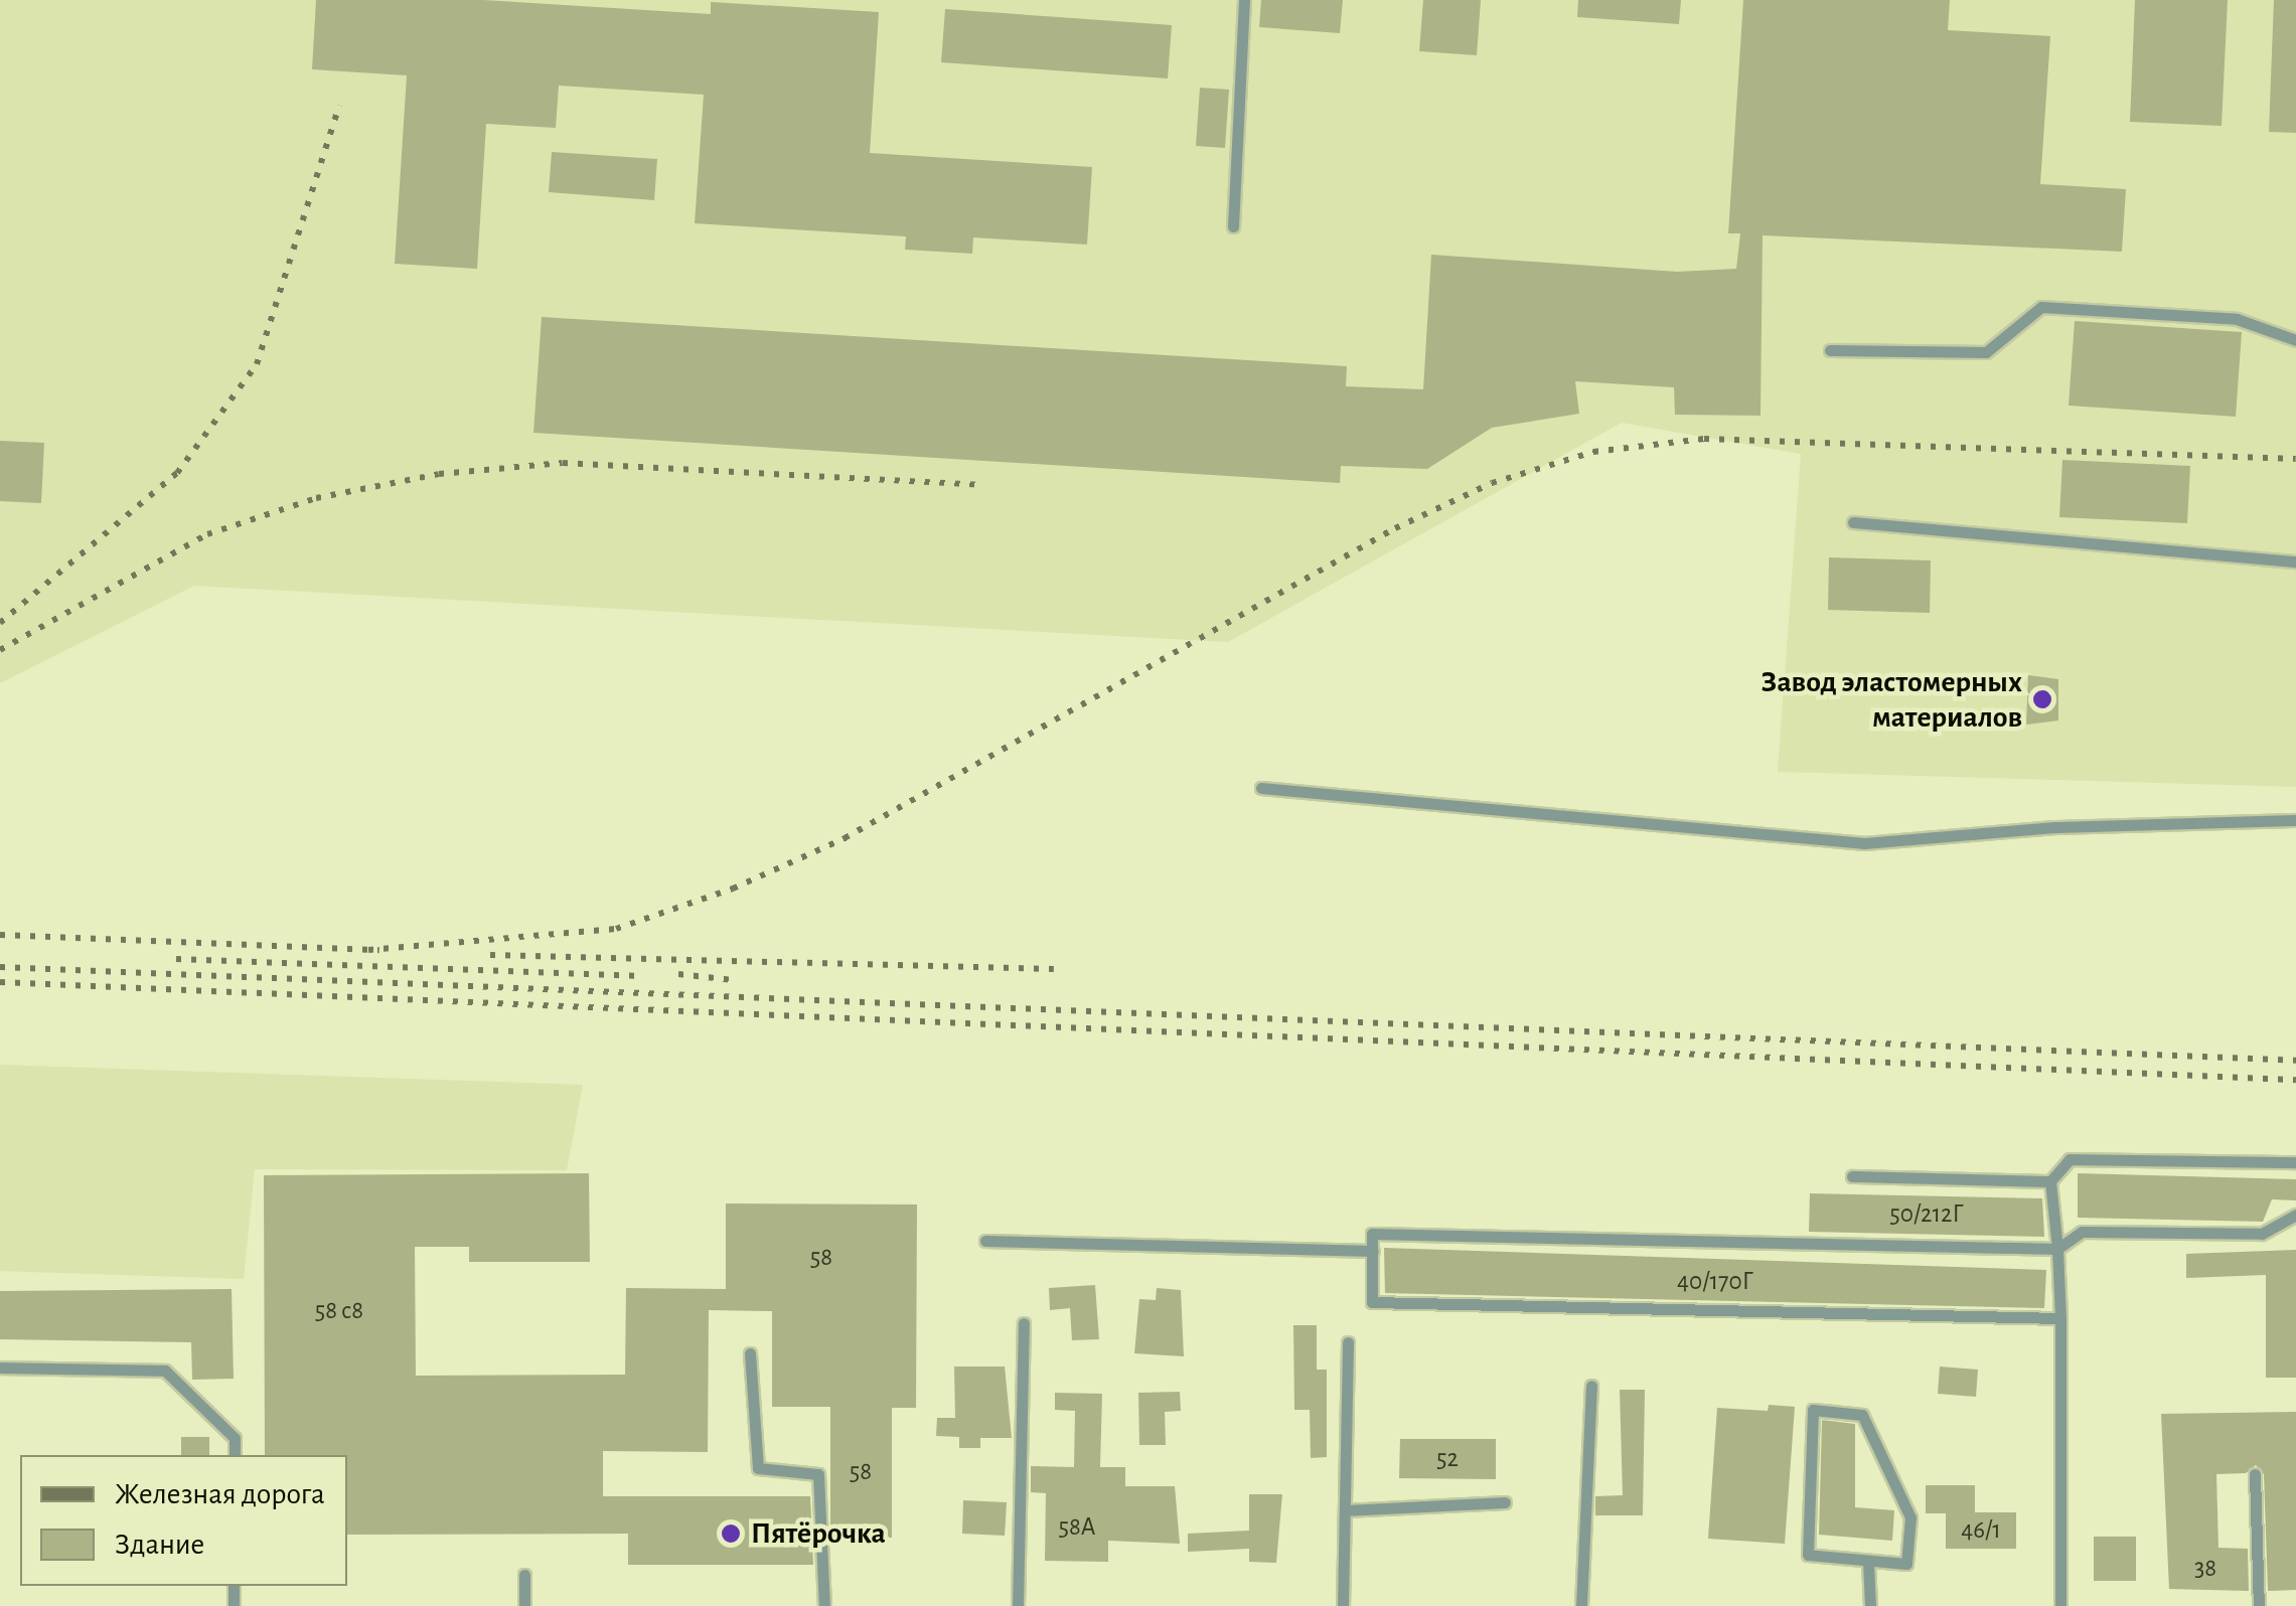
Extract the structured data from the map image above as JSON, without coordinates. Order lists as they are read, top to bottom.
{
  "places": ["Завод эластомерных материалов", "Пятёрочка"],
  "house_numbers": [
    "50/212Г",
    "58",
    "40/170Г",
    "58 с8",
    "52",
    "58",
    "58А",
    "46/1",
    "38"
  ],
  "legend": ["Железная дорога", "Здание"]
}
